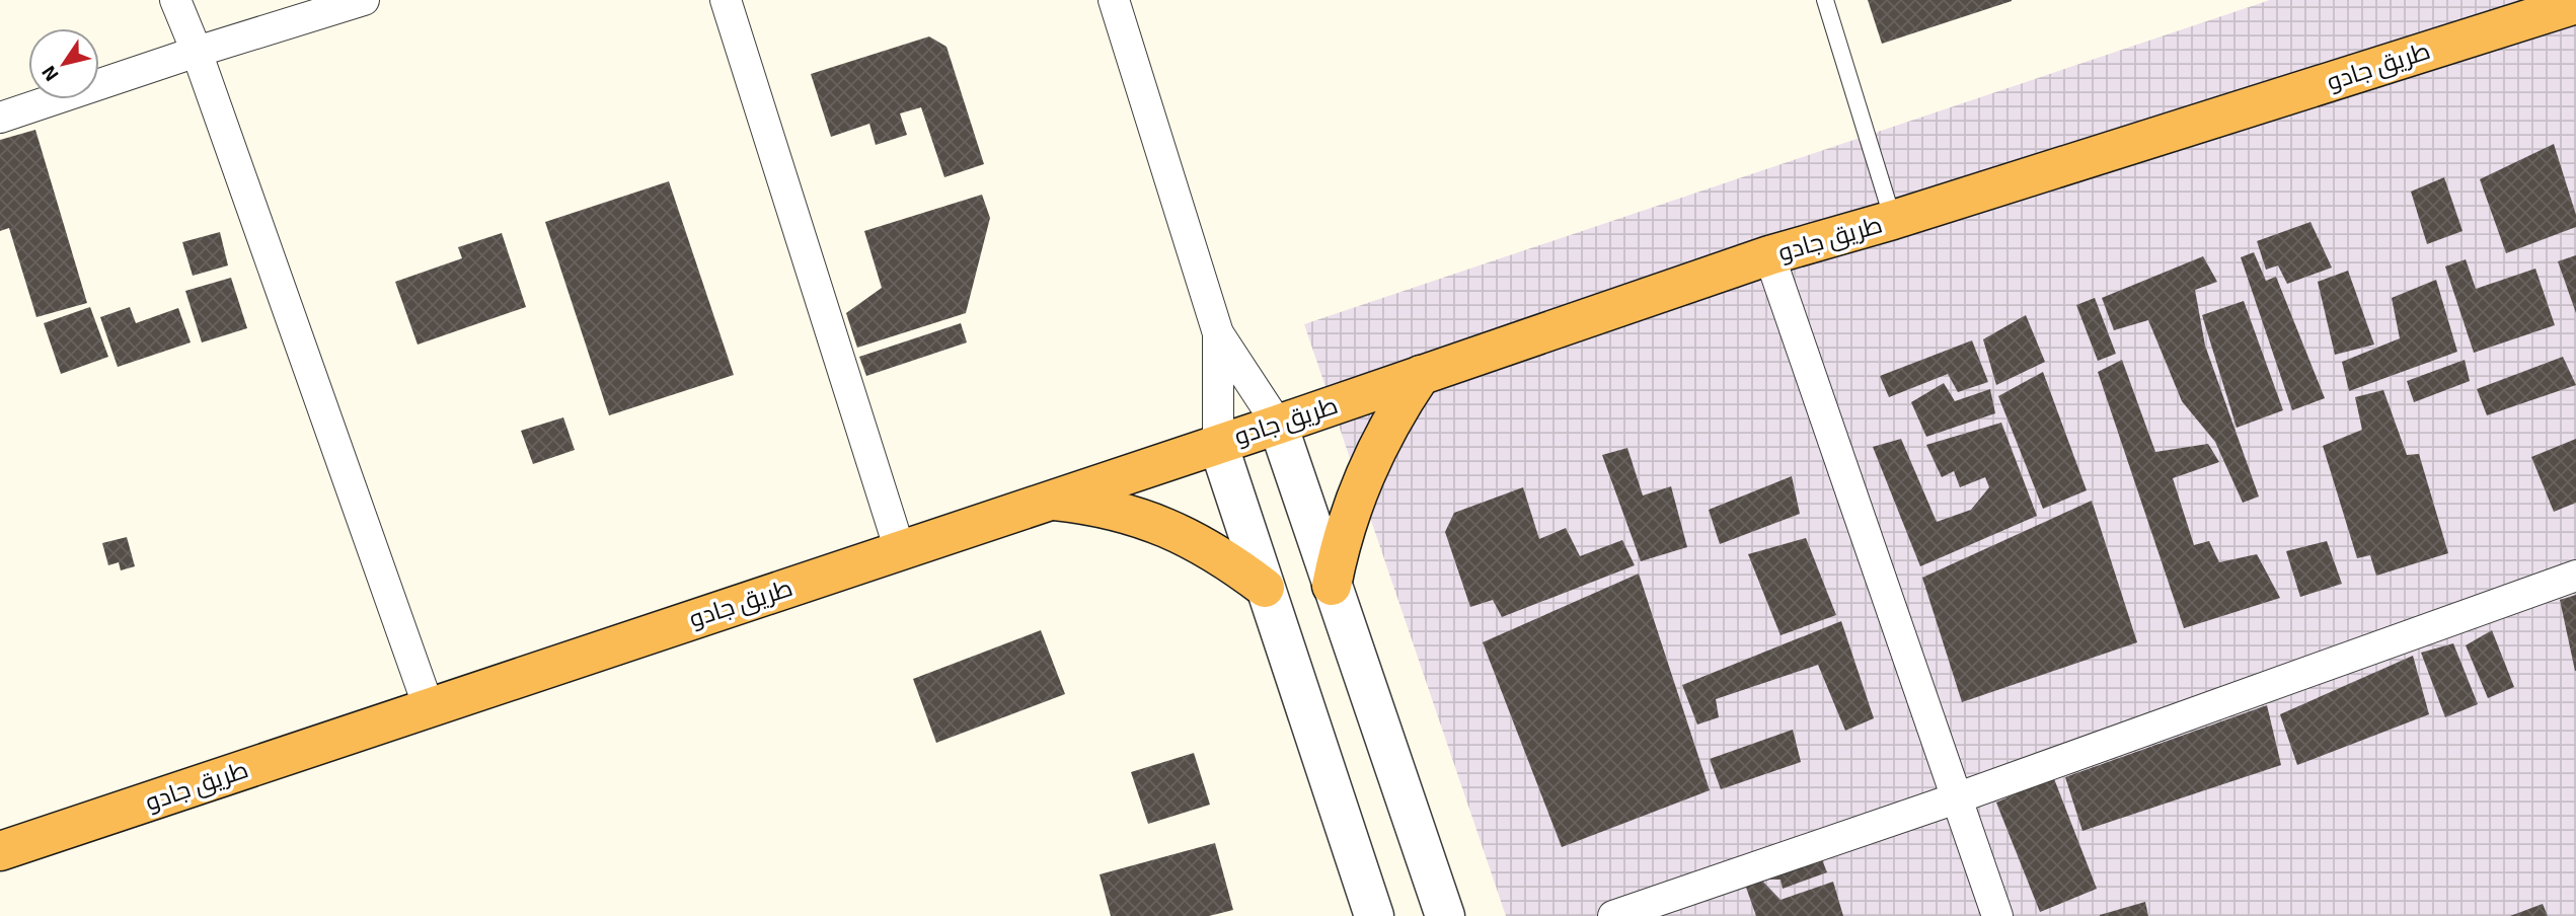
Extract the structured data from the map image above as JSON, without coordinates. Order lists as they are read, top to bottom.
{
  "streets": {
    "highway": ["طريق جادو"]
  },
  "north": "bottom left"
}
